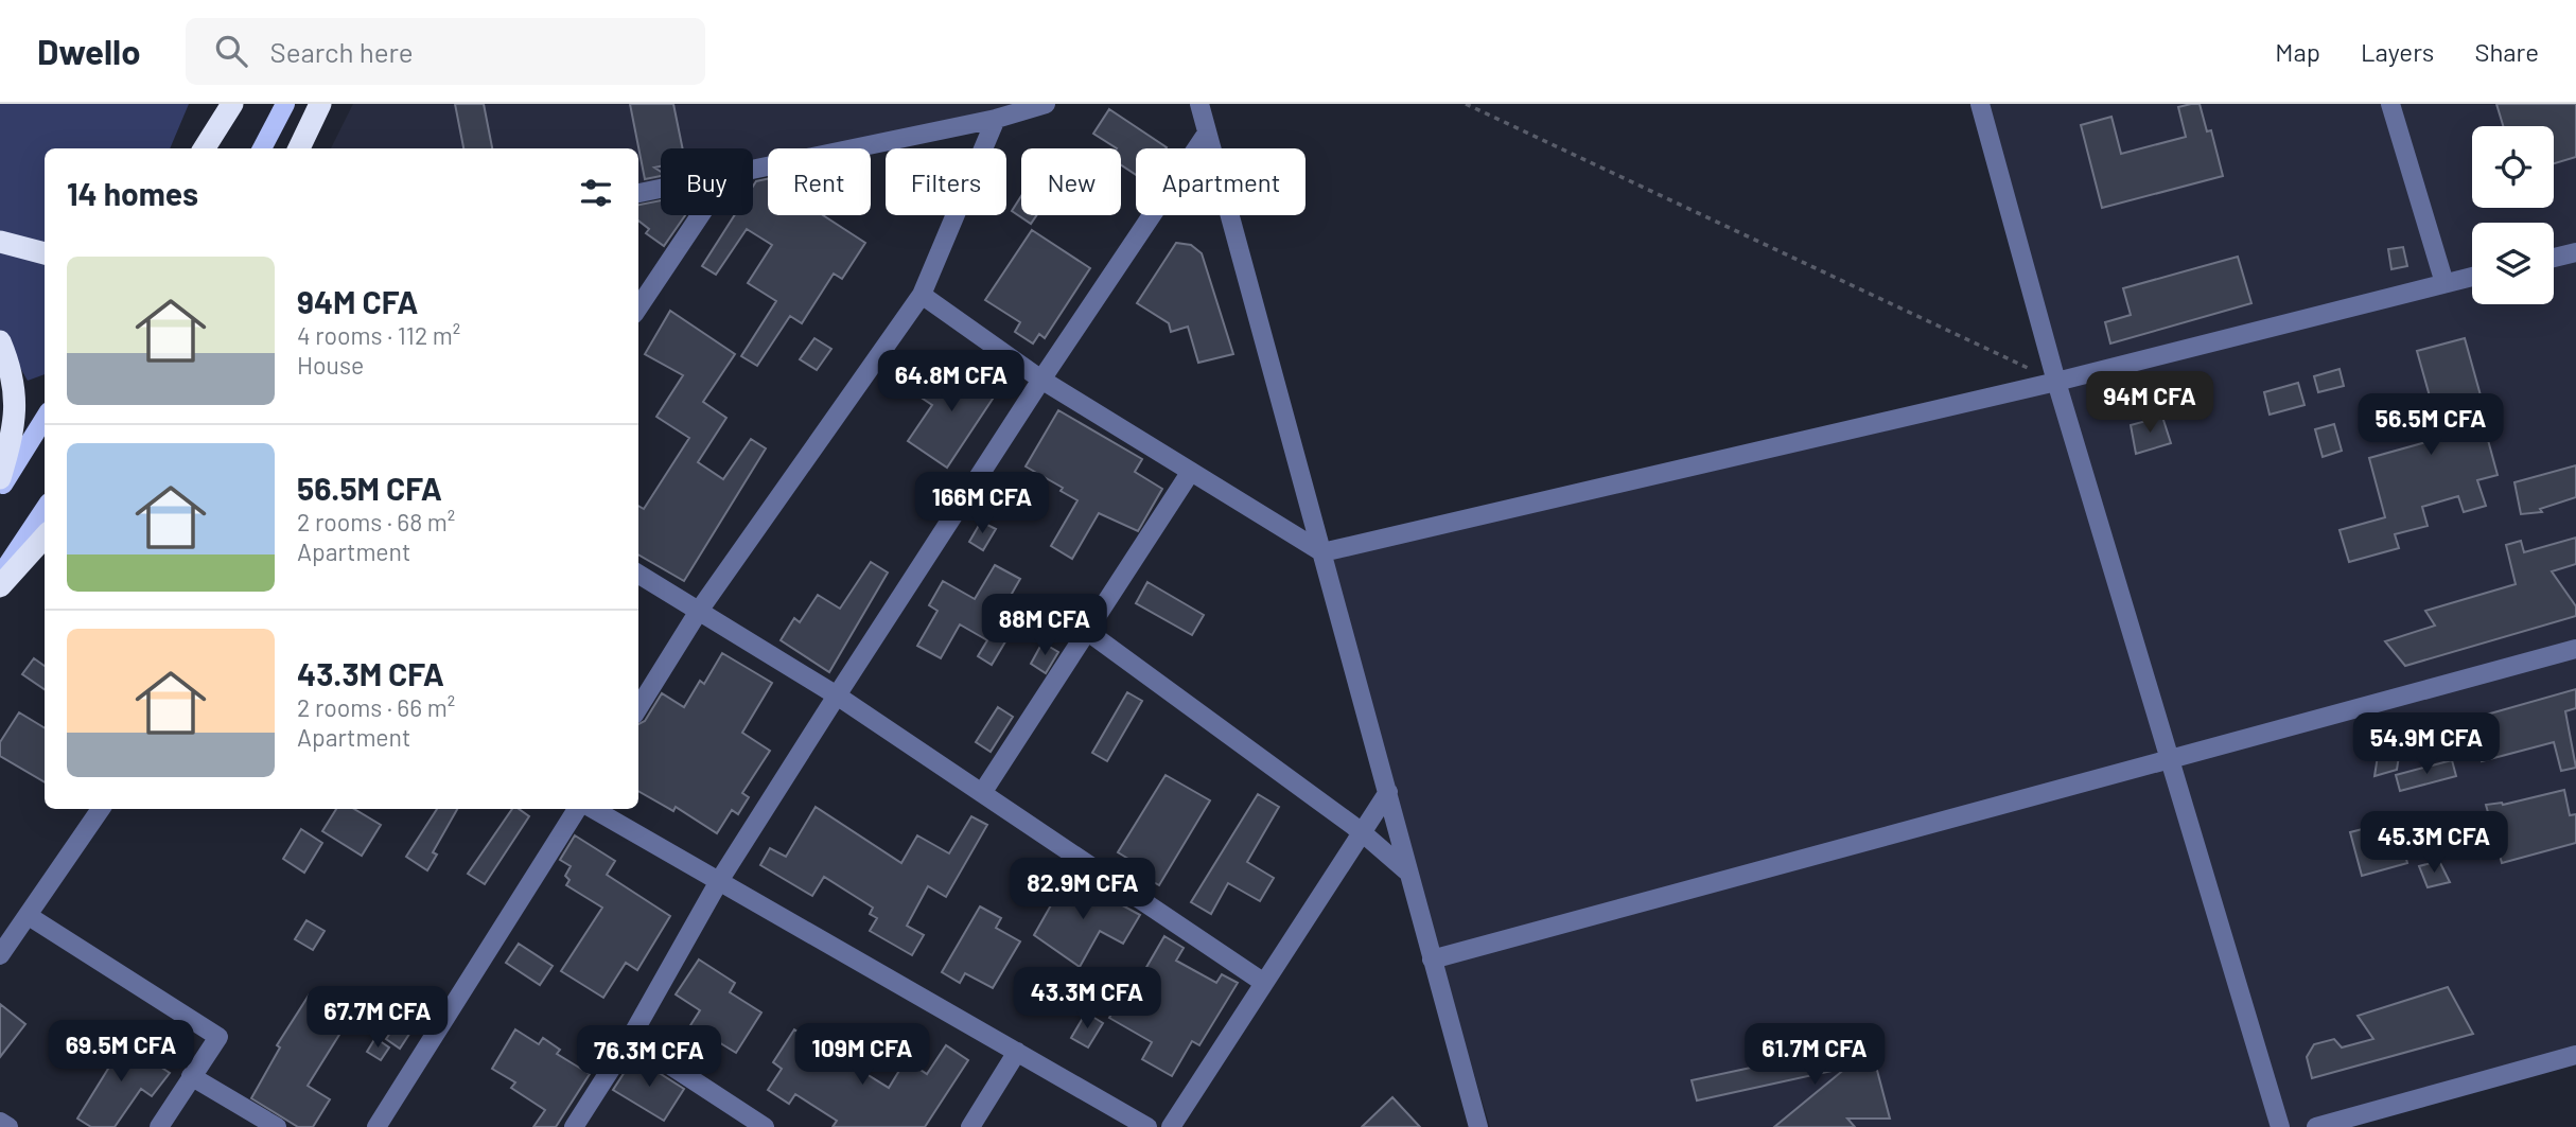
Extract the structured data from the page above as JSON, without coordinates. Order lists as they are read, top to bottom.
{
  "page": {
    "header": "Dwello",
    "search": "Search here",
    "nav": ["Map", "Layers", "Share"],
    "chip": [
      "Buy",
      "Rent",
      "Filters",
      "New",
      "Apartment"
    ],
    "heading": "14 homes",
    "list": [
      {
        "name": "94M CFA",
        "note": "4 rooms · 112 m² · House"
      },
      {
        "name": "56.5M CFA",
        "note": "2 rooms · 68 m² · Apartment"
      },
      {
        "name": "43.3M CFA",
        "note": "2 rooms · 66 m² · Apartment"
      }
    ],
    "price": [
      "64.8M CFA",
      "94M CFA",
      "56.5M CFA",
      "166M CFA",
      "88M CFA",
      "54.9M CFA",
      "45.3M CFA",
      "82.9M CFA",
      "43.3M CFA",
      "67.7M CFA",
      "69.5M CFA",
      "109M CFA",
      "61.7M CFA",
      "76.3M CFA"
    ]
  }
}
